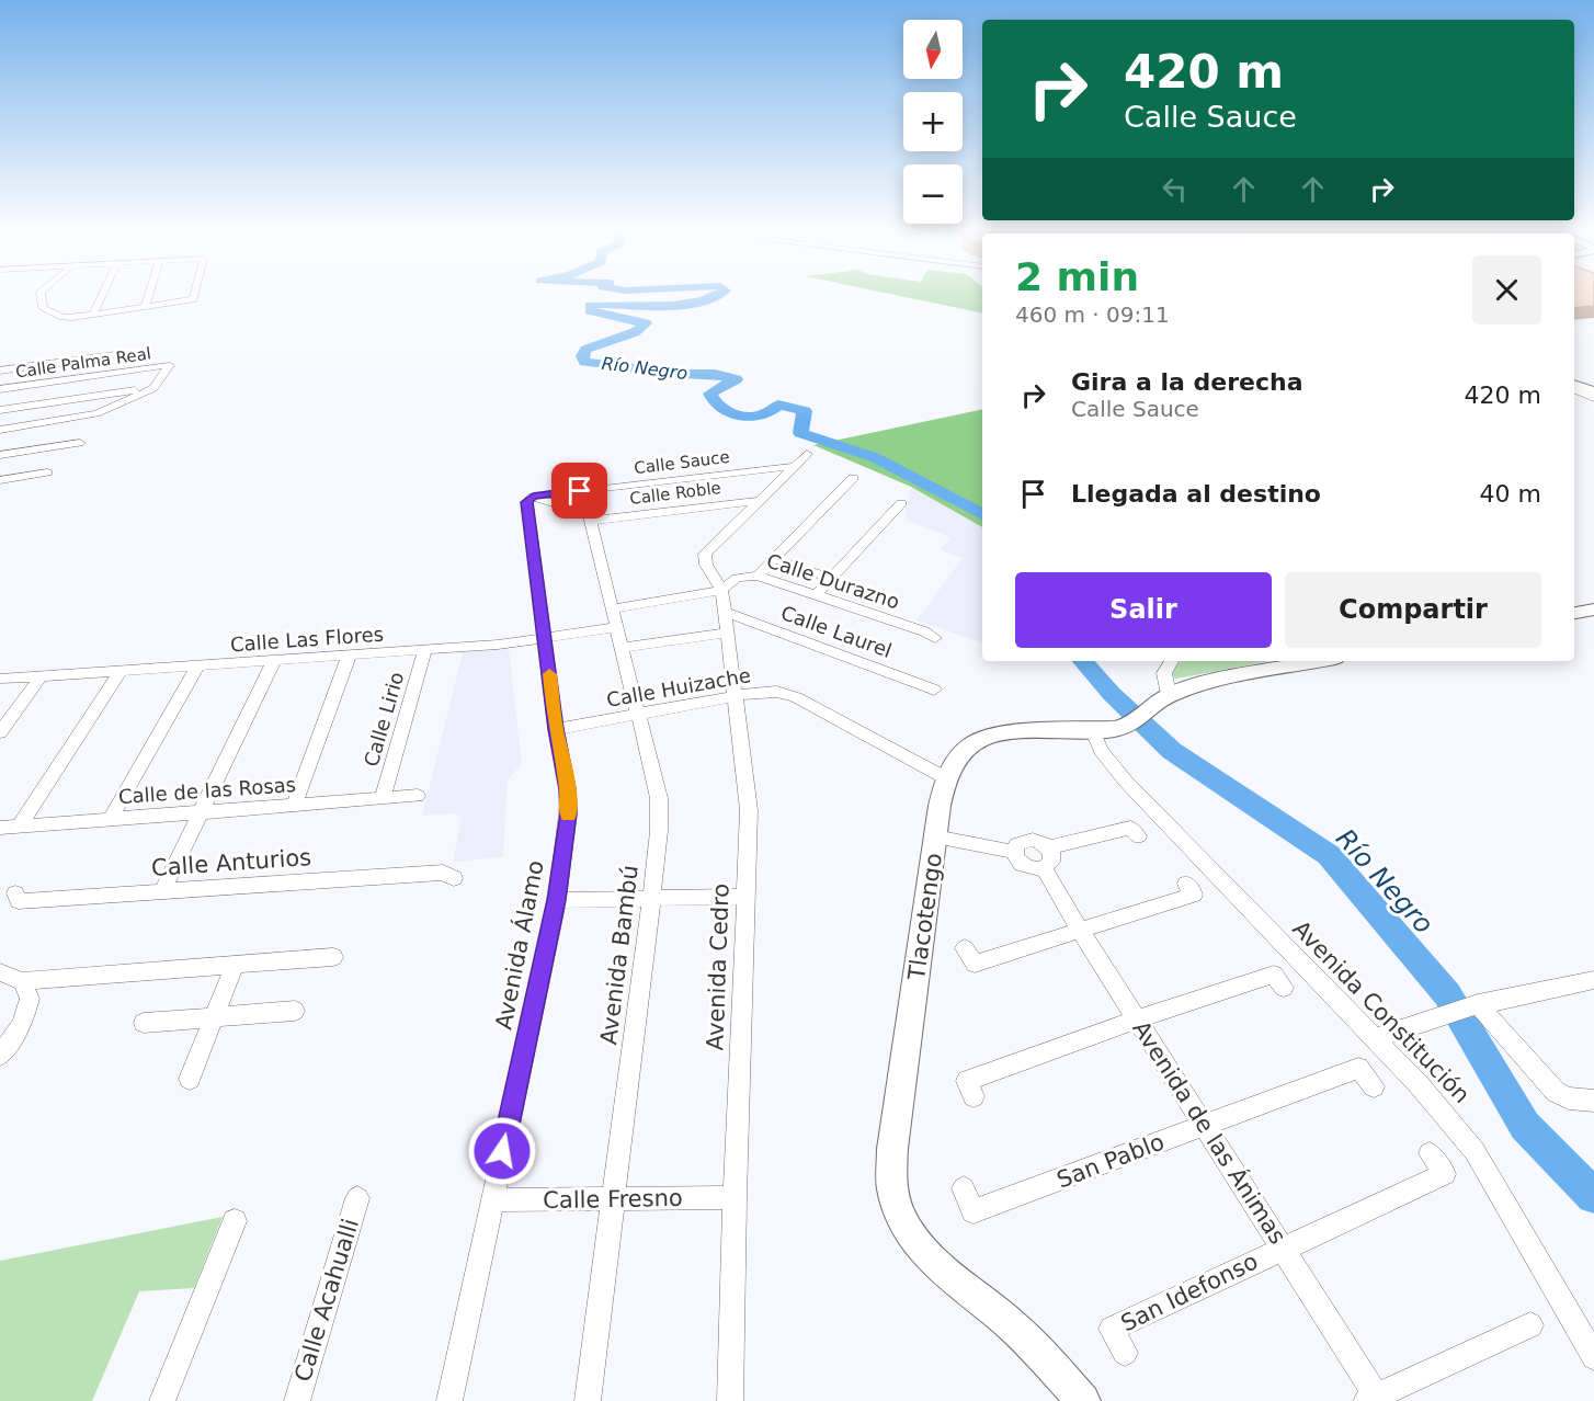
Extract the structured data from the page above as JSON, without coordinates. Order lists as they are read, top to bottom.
{
  "streets": {
    "street": [
      "Calle Palma Real",
      "Calle Sauce",
      "Calle Roble",
      "Calle Durazno",
      "Calle Laurel",
      "Calle Las Flores",
      "Calle Huizache",
      "Calle Lirio",
      "Calle de las Rosas",
      "Calle Anturios",
      "Tlacotengo",
      "Avenida Álamo",
      "Avenida Bambú",
      "Avenida Cedro",
      "Avenida Constitución",
      "Avenida de las Ánimas",
      "San Pablo",
      "Calle Fresno",
      "San Idefonso",
      "Calle Acahualli"
    ]
  },
  "crossings": [
    ["Calle Sauce", "Avenida Álamo"],
    ["Calle Roble", "Avenida Bambú"],
    ["Calle Roble", "Avenida Cedro"],
    ["Calle Durazno", "Calle Las Flores"],
    ["Calle Durazno", "Avenida Bambú"],
    ["Calle Durazno", "Avenida Cedro"],
    ["Calle Laurel", "Avenida Cedro"],
    ["Calle Las Flores", "Calle Lirio"],
    ["Calle Las Flores", "Avenida Álamo"],
    ["Calle Las Flores", "Avenida Bambú"],
    ["Calle Huizache", "Tlacotengo"],
    ["Calle Huizache", "Avenida Álamo"],
    ["Calle Huizache", "Avenida Bambú"],
    ["Calle Huizache", "Avenida Cedro"],
    ["Calle Lirio", "Calle de las Rosas"],
    ["Tlacotengo", "Avenida Constitución"],
    ["Avenida Álamo", "Calle Fresno"],
    ["Avenida Bambú", "Calle Fresno"],
    ["Avenida Cedro", "Calle Fresno"],
    ["Avenida de las Ánimas", "San Pablo"],
    ["Avenida de las Ánimas", "San Idefonso"]
  ],
  "water": ["Río Negro"],
  "north": "bottom",
  "page": {
    "map_buttons": ["+", "−"],
    "turn": ["420 m", "Calle Sauce"],
    "heading": ["2 min", "460 m · 09:11"],
    "list": [
      {
        "name": "Gira a la derecha",
        "note": "Calle Sauce",
        "value": "420 m"
      },
      {
        "name": "Llegada al destino",
        "value": "40 m"
      }
    ],
    "buttons": ["Salir", "Compartir"]
  }
}
